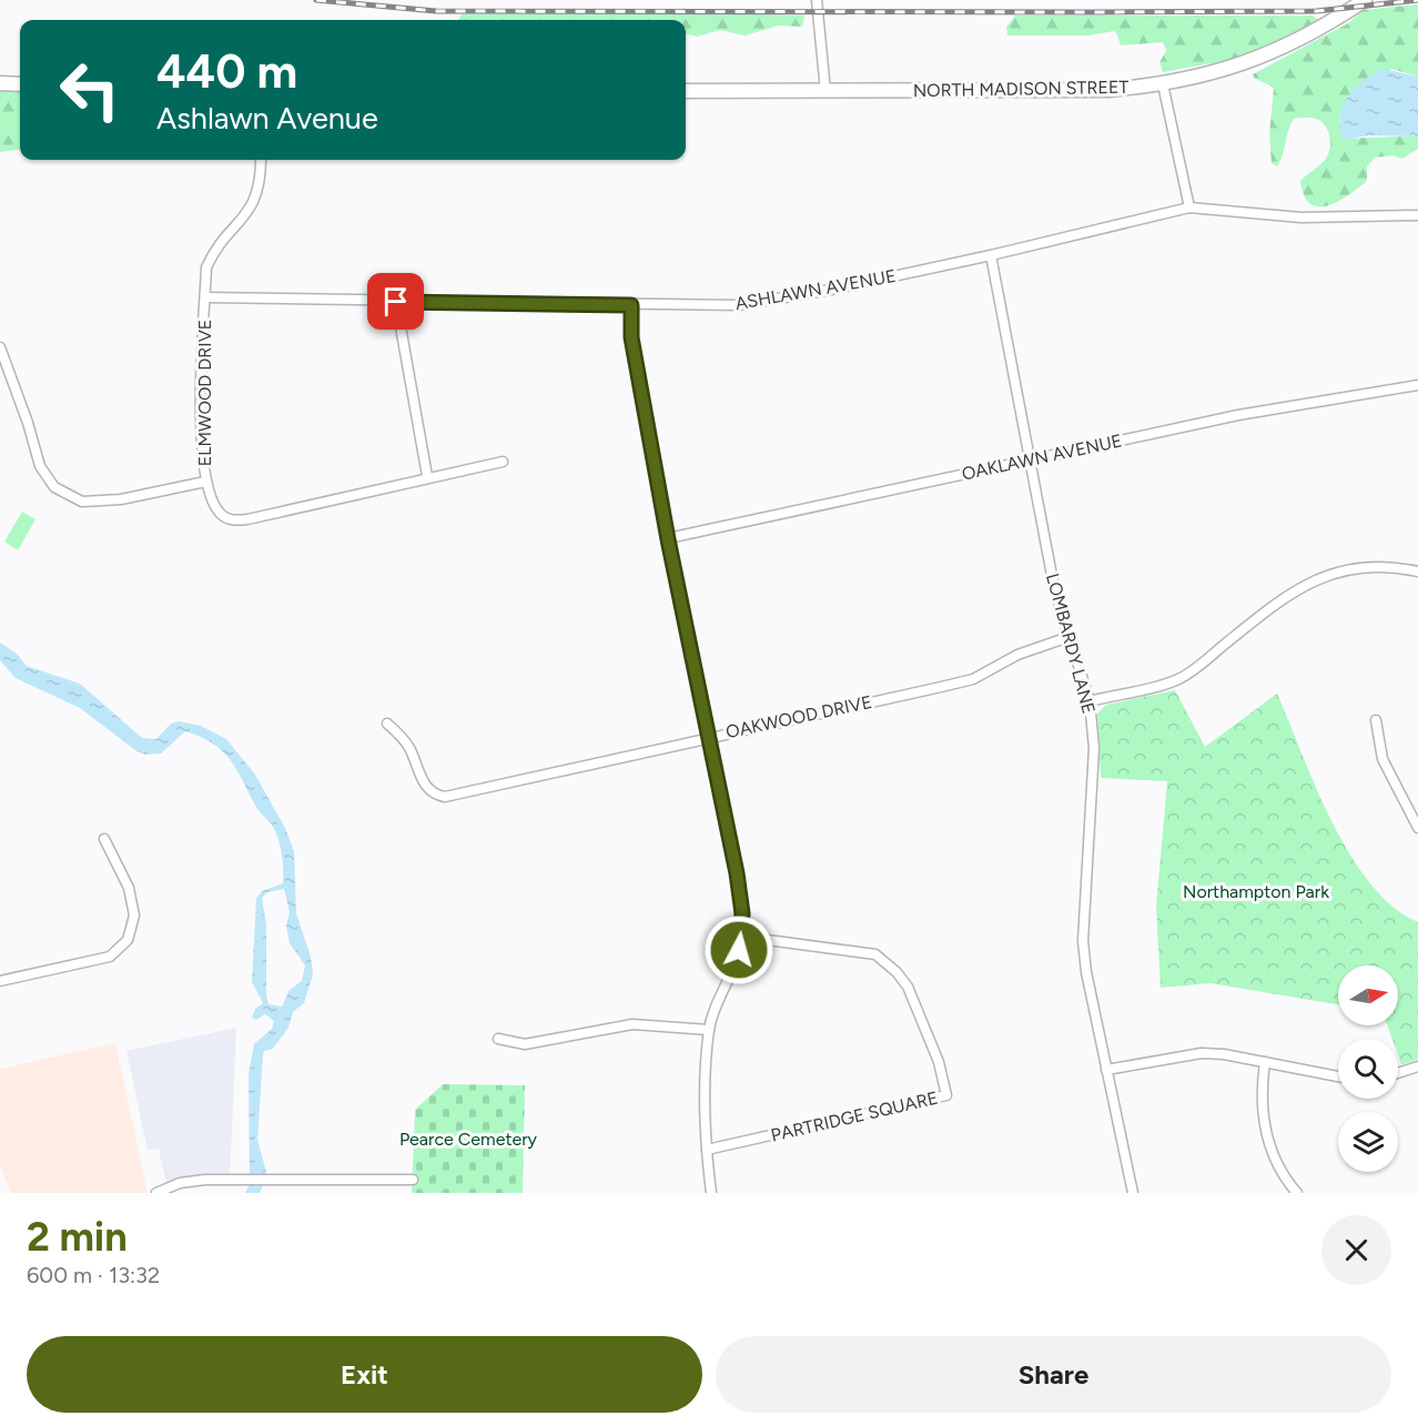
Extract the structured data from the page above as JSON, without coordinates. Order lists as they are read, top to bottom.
{
  "streets": {
    "street": [
      "NORTH MADISON STREET",
      "ASHLAWN AVENUE",
      "ELMWOOD DRIVE",
      "OAKLAWN AVENUE",
      "LOMBARDY LANE",
      "OAKWOOD DRIVE",
      "PARTRIDGE SQUARE"
    ]
  },
  "crossings": [
    ["ASHLAWN AVENUE", "ELMWOOD DRIVE"],
    ["ASHLAWN AVENUE", "LOMBARDY LANE"],
    ["OAKLAWN AVENUE", "LOMBARDY LANE"],
    ["LOMBARDY LANE", "OAKWOOD DRIVE"]
  ],
  "parks": ["Northampton Park", "Pearce Cemetery"],
  "north": "right",
  "page": {
    "turn": ["440 m", "Ashlawn Avenue"],
    "heading": ["2 min", "600 m · 13:32"],
    "buttons": ["Exit", "Share"]
  }
}
